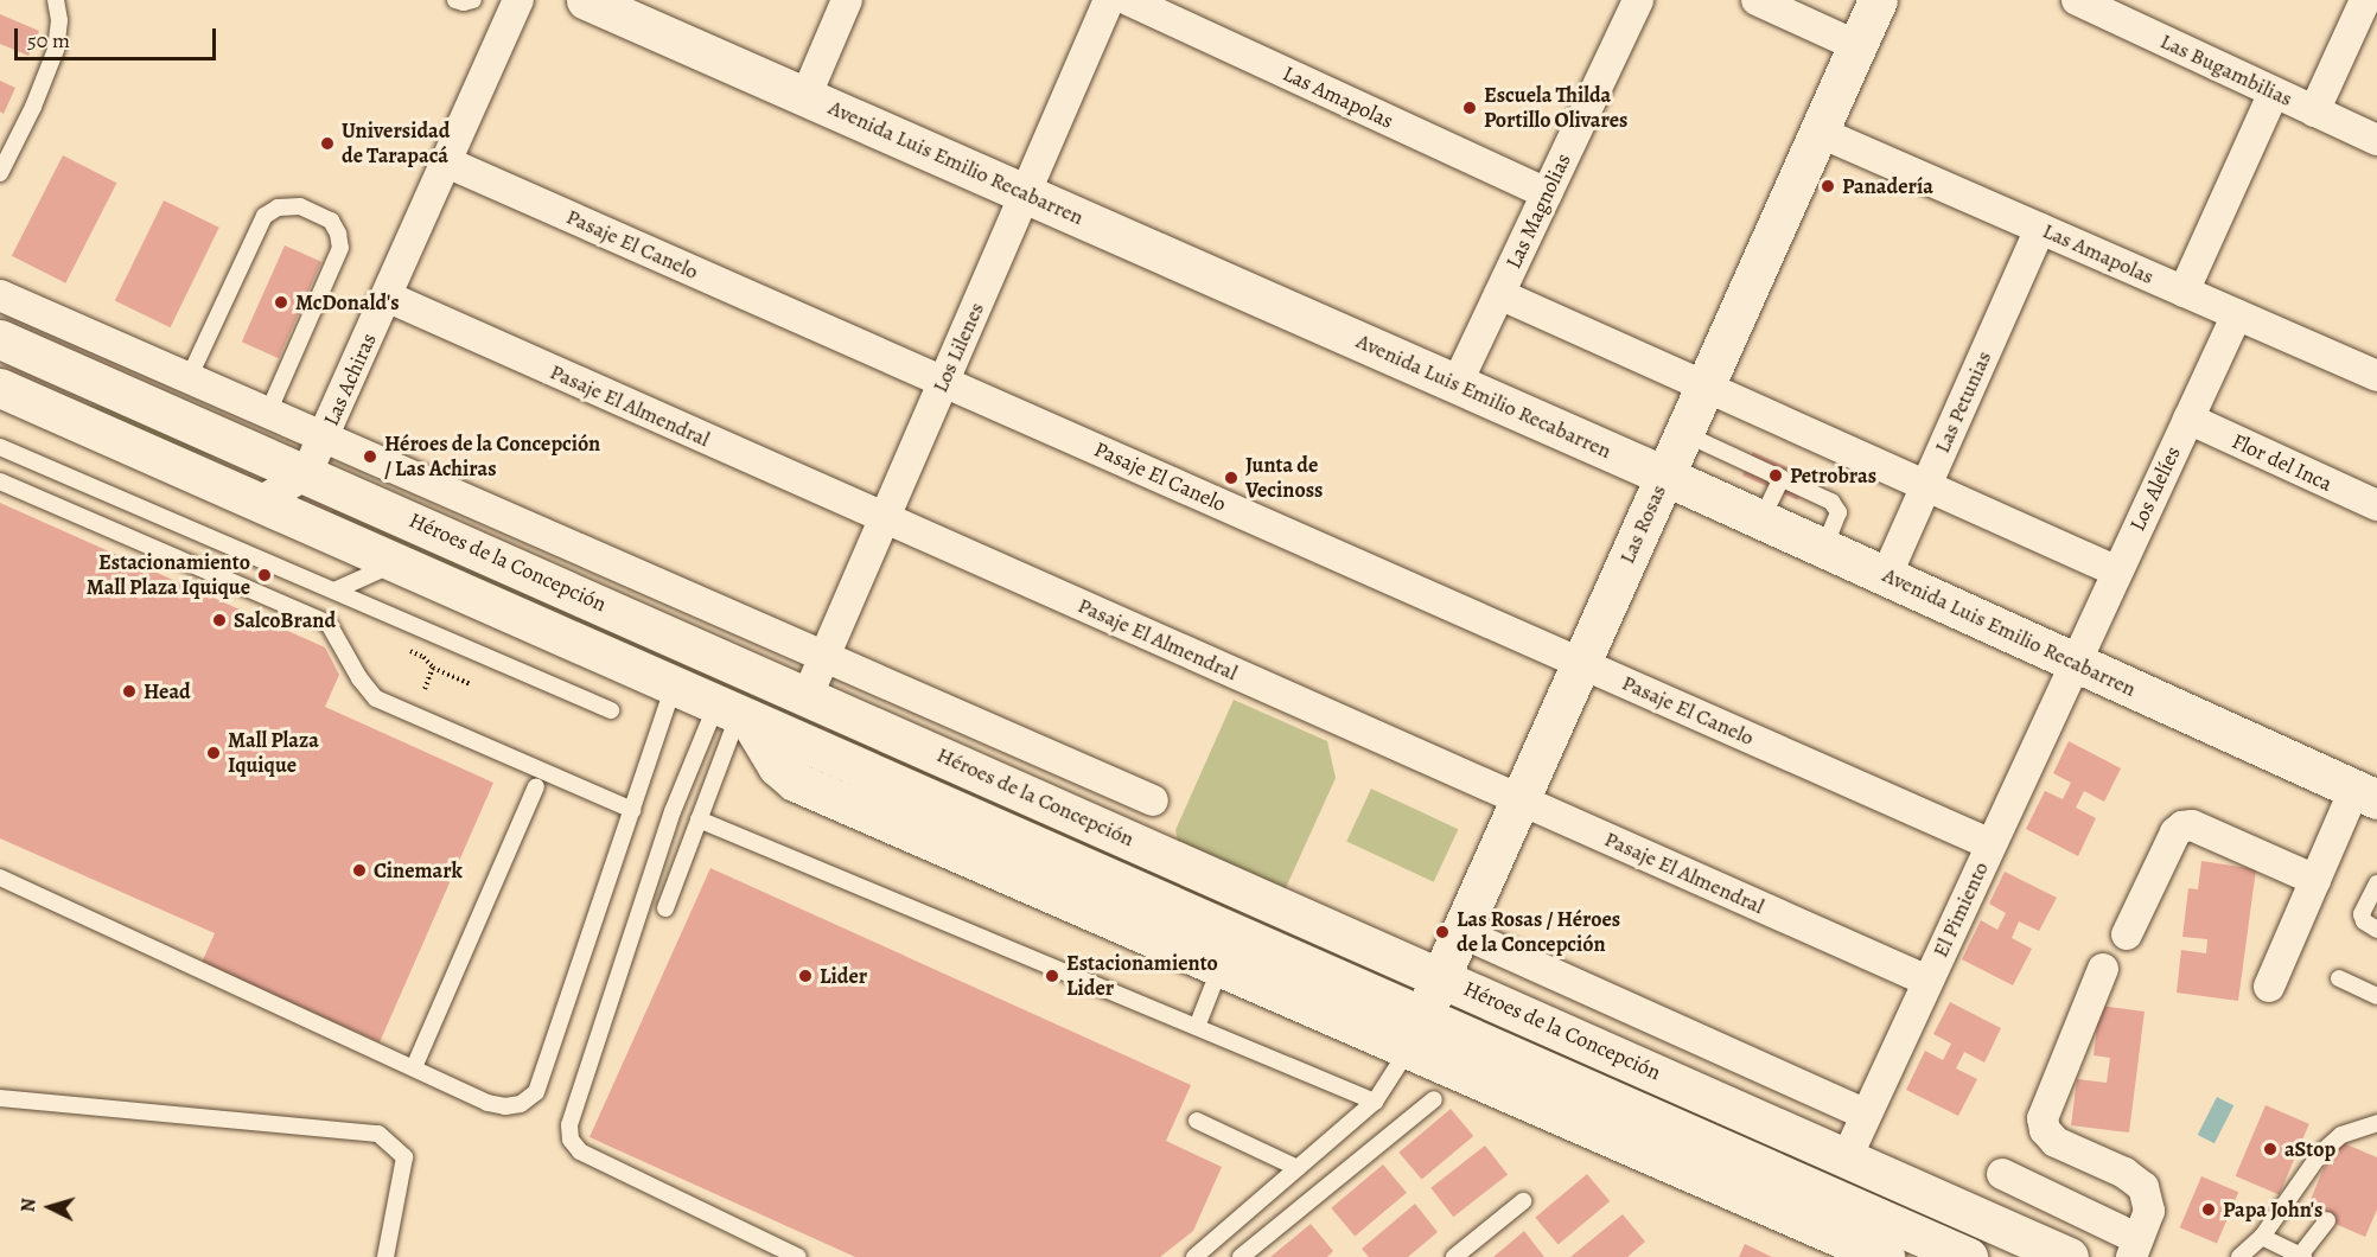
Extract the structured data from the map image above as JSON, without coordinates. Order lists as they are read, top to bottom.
{
  "streets": {
    "main road": ["Avenida Luis Emilio Recabarren", "Las Rosas", "Héroes de la Concepción"],
    "street": [
      "Las Bugambilias",
      "Las Amapolas",
      "Las Magnolias",
      "Pasaje El Canelo",
      "Los Lilenes",
      "Las Achiras",
      "Las Petunias",
      "Pasaje El Almendral",
      "Flor del Inca",
      "Los Alelíes",
      "El Pimiento"
    ]
  },
  "crossings": [
    ["Las Amapolas", "Las Magnolias"],
    ["Las Amapolas", "Las Petunias"],
    ["Las Amapolas", "Los Alelíes"],
    ["Las Amapolas", "Las Rosas"],
    ["Avenida Luis Emilio Recabarren", "Las Magnolias"],
    ["Avenida Luis Emilio Recabarren", "Los Lilenes"],
    ["Avenida Luis Emilio Recabarren", "Las Petunias"],
    ["Avenida Luis Emilio Recabarren", "Los Alelíes"],
    ["Avenida Luis Emilio Recabarren", "Las Rosas"],
    ["Avenida Luis Emilio Recabarren", "El Pimiento"],
    ["Pasaje El Canelo", "Los Lilenes"],
    ["Pasaje El Canelo", "Las Achiras"],
    ["Pasaje El Canelo", "Las Rosas"],
    ["Pasaje El Canelo", "El Pimiento"],
    ["Los Lilenes", "Pasaje El Almendral"],
    ["Los Lilenes", "Héroes de la Concepción"],
    ["Las Achiras", "Pasaje El Almendral"],
    ["Las Achiras", "Héroes de la Concepción"],
    ["Pasaje El Almendral", "Las Rosas"],
    ["Pasaje El Almendral", "El Pimiento"],
    ["Flor del Inca", "Los Alelíes"],
    ["Los Alelíes", "El Pimiento"],
    ["Las Rosas", "Héroes de la Concepción"],
    ["Héroes de la Concepción", "El Pimiento"]
  ],
  "places": [
    "Escuela Thilda Portillo Olivares",
    "Universidad de Tarapacá",
    "Panadería",
    "McDonald's",
    "Héroes de la Concepción / Las Achiras",
    "Petrobras",
    "Junta de Vecinoss",
    "Estacionamiento Mall Plaza Iquique",
    "SalcoBrand",
    "Head",
    "Mall Plaza Iquique",
    "Cinemark",
    "Las Rosas / Héroes de la Concepción",
    "Lider",
    "Estacionamiento Lider",
    "aStop",
    "Papa John's"
  ],
  "scale_bar": "50 m",
  "north": "left"
}
